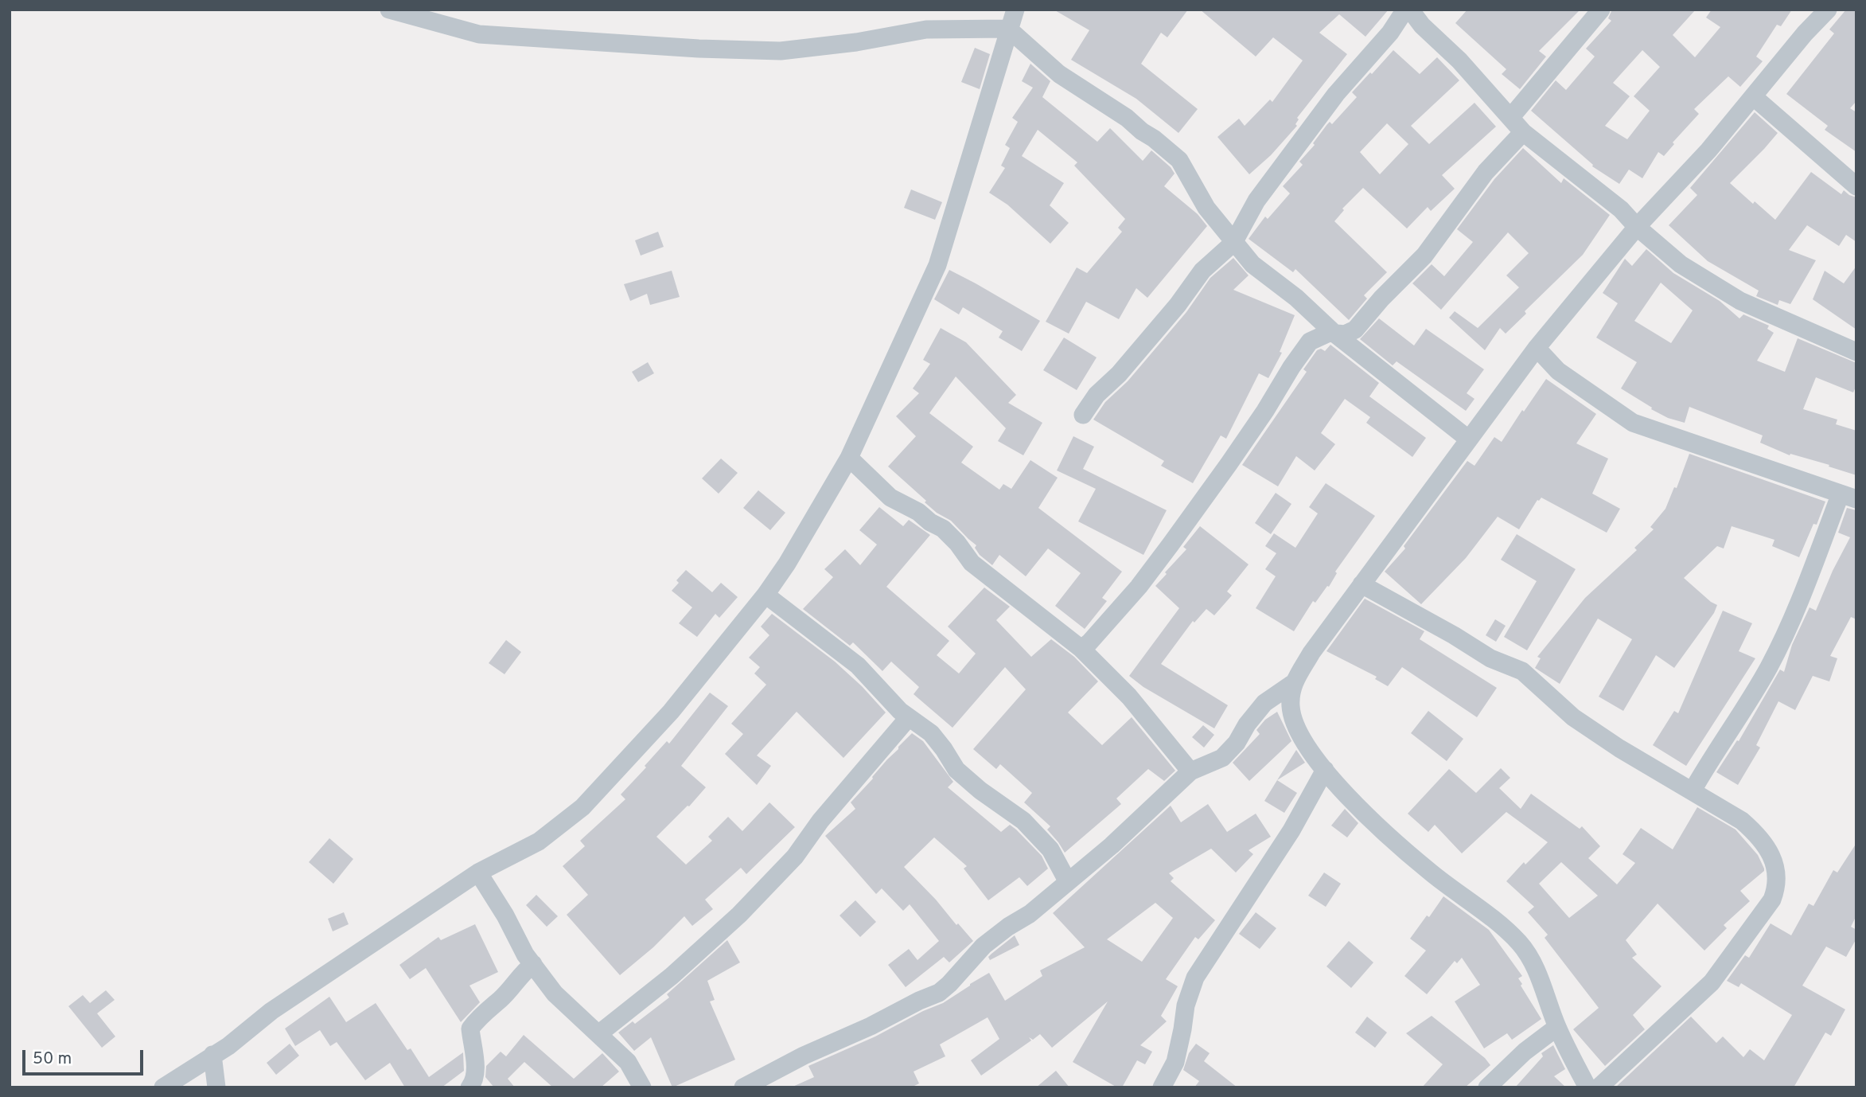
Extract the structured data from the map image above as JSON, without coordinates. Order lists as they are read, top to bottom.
{
  "scale_bar": "50 m"
}
